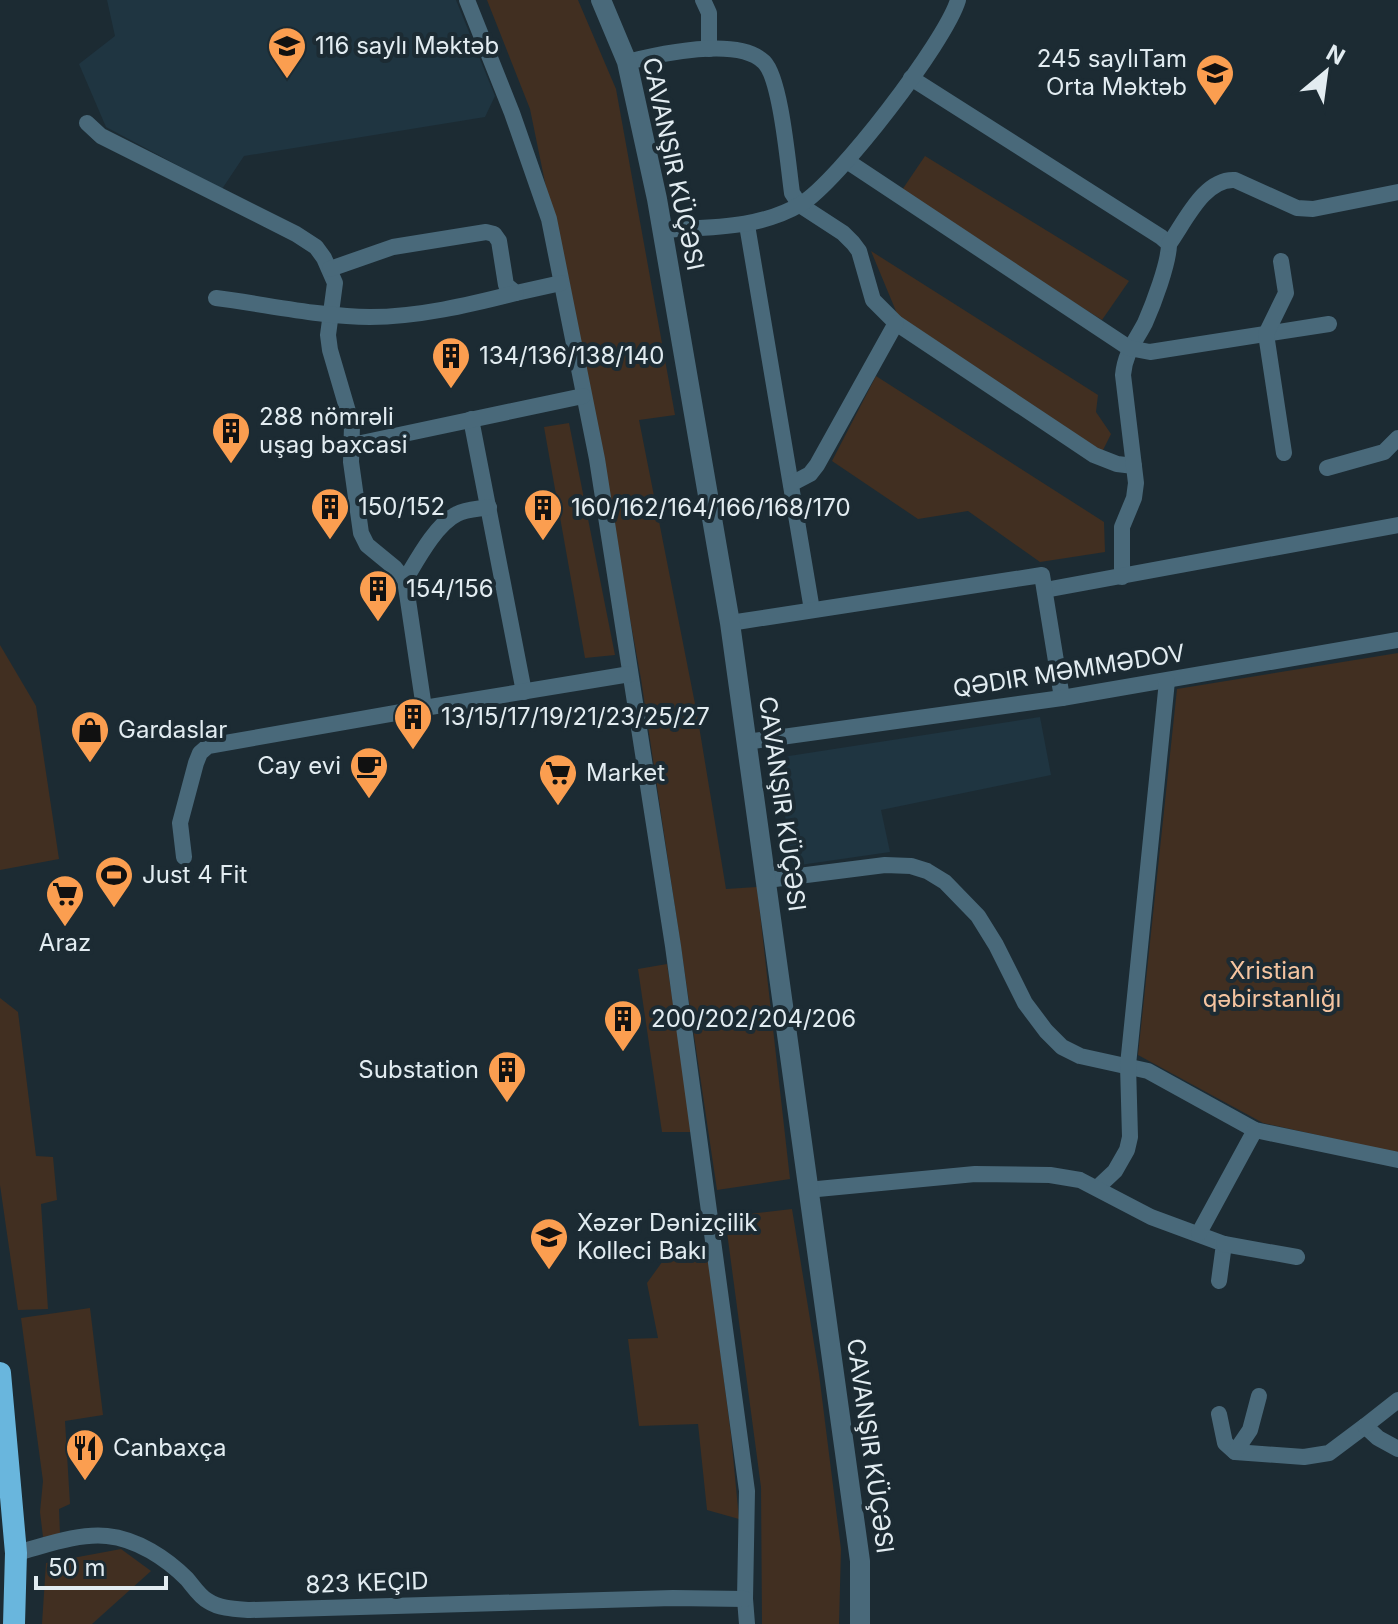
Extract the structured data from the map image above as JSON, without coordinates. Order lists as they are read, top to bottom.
{
  "streets": {
    "street": ["CAVANŞIR KÜÇƏSI", "QƏDIR MƏMMƏDOV", "823 KEÇID"]
  },
  "crossings": [
    ["CAVANŞIR KÜÇƏSI", "QƏDIR MƏMMƏDOV"]
  ],
  "parks": ["Xristian qəbirstanlığı"],
  "places": {
    "school or university": ["116 saylı Məktəb", "245 saylıTam Orta Məktəb", "Xəzər Dənizçilik Kolleci Bakı"],
    "building": [
      "134/136/138/140",
      "288 nömrəli uşag baxcasi",
      "150/152",
      "160/162/164/166/168/170",
      "154/156",
      "13/15/17/19/21/23/25/27",
      "200/202/204/206",
      "Substation"
    ],
    "shop": ["Gardaslar"],
    "cafe": ["Cay evi"],
    "supermarket": ["Market", "Araz"],
    "sports": ["Just 4 Fit"],
    "restaurant": ["Canbaxça"]
  },
  "scale_bar": "50 m",
  "north": "top right"
}
